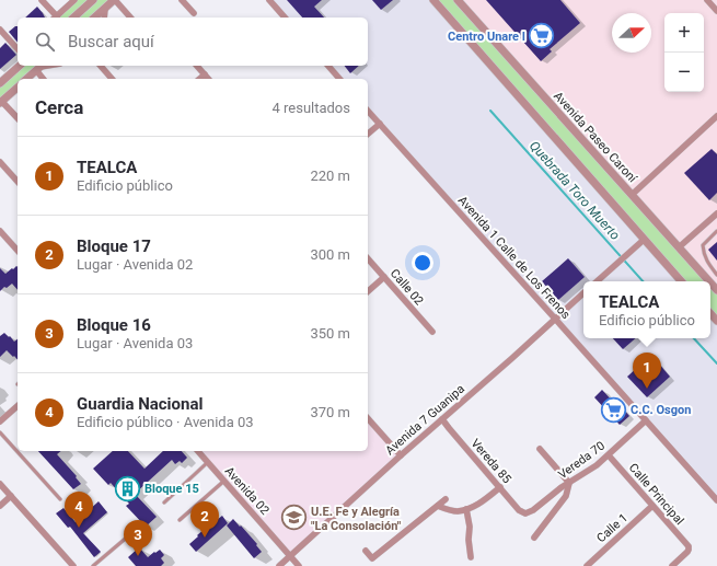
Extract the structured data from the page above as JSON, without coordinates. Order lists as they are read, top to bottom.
{
  "streets": {
    "street": [
      "Avenida Paseo Caroní",
      "Avenida 1 Calle de Los Frenos",
      "Calle 02",
      "Avenida 7 Guanipa",
      "Vereda 70",
      "Vereda 85",
      "Avenida 02",
      "Calle Principal",
      "Calle 1"
    ]
  },
  "crossings": [
    ["Avenida 1 Calle de Los Frenos", "Avenida 7 Guanipa"],
    ["Avenida 1 Calle de Los Frenos", "Vereda 70"],
    ["Avenida 7 Guanipa", "Vereda 85"],
    ["Avenida 7 Guanipa", "Avenida 02"],
    ["Vereda 70", "Vereda 85"],
    ["Vereda 70", "Calle Principal"],
    ["Calle Principal", "Calle 1"]
  ],
  "water": ["Quebrada Toro Muerto"],
  "places": {
    "supermarket": ["Centro Unare I", "C.C. Osgon"],
    "building": ["Bloque 15"],
    "school or university": ["U.E. Fe y Alegría \"La Consolación\""]
  },
  "north": "right",
  "page": {
    "map_buttons": ["+", "−"],
    "search": "Buscar aquí",
    "heading": ["Cerca", "4 resultados"],
    "list": [
      {
        "mark": "1",
        "name": "TEALCA",
        "note": "Edificio público",
        "value": "220 m"
      },
      {
        "mark": "2",
        "name": "Bloque 17",
        "note": "Lugar · Avenida 02",
        "value": "300 m"
      },
      {
        "mark": "3",
        "name": "Bloque 16",
        "note": "Lugar · Avenida 03",
        "value": "350 m"
      },
      {
        "mark": "4",
        "name": "Guardia Nacional",
        "note": "Edificio público · Avenida 03",
        "value": "370 m"
      }
    ],
    "popup": ["TEALCA", "Edificio público"],
    "pins": [
      "1",
      "4",
      "2",
      "3"
    ]
  }
}
